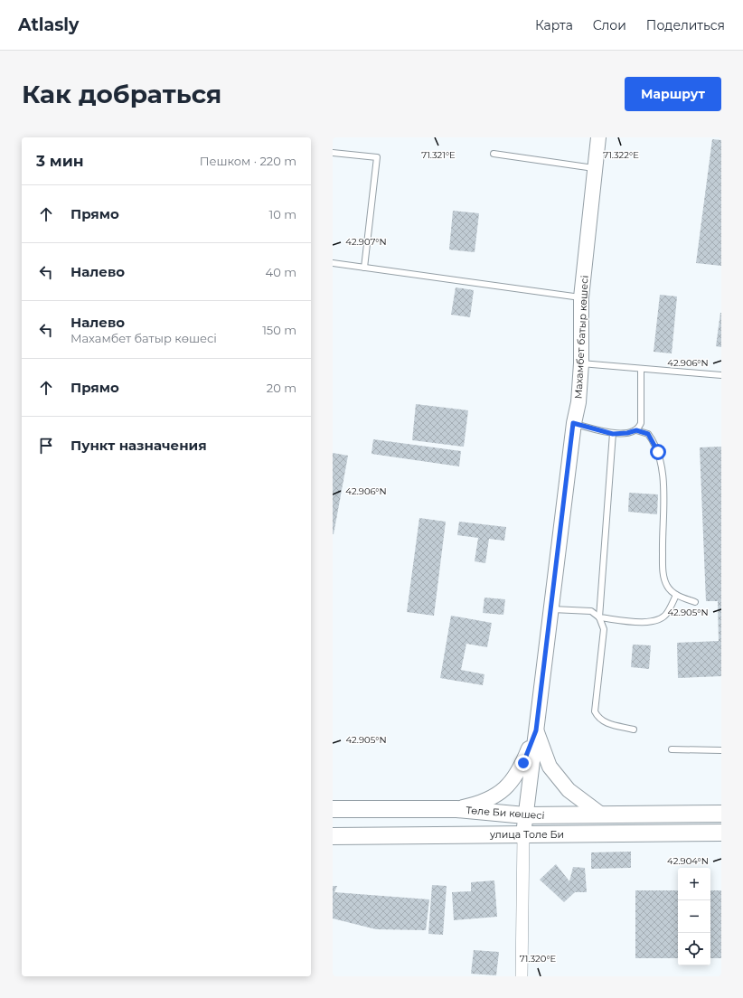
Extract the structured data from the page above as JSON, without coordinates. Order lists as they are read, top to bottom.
{
  "streets": {
    "main road": ["Төле Би көшесі", "улица Толе Би"],
    "street": ["Махамбет батыр көшесі"]
  },
  "crossings": [
    ["Махамбет батыр көшесі", "Төле Би көшесі"],
    ["Махамбет батыр көшесі", "улица Толе Би"]
  ],
  "page": {
    "header": "Atlasly",
    "nav": ["Карта", "Слои", "Поделиться"],
    "buttons": "Маршрут",
    "title": "Как добраться",
    "heading": ["3 мин", "Пешком · 220 m"],
    "list": [
      ["Прямо", "10 m"],
      ["Налево", "40 m"],
      ["Налево", "Махамбет батыр көшесі", "150 m"],
      ["Прямо", "20 m"],
      "Пункт назначения"
    ],
    "map_buttons": ["+", "−"]
  },
  "coordinates": [
    "71.321°E",
    "71.322°E",
    "42.907°N",
    "42.906°N",
    "42.905°N",
    "42.904°N",
    "71.320°E"
  ]
}
